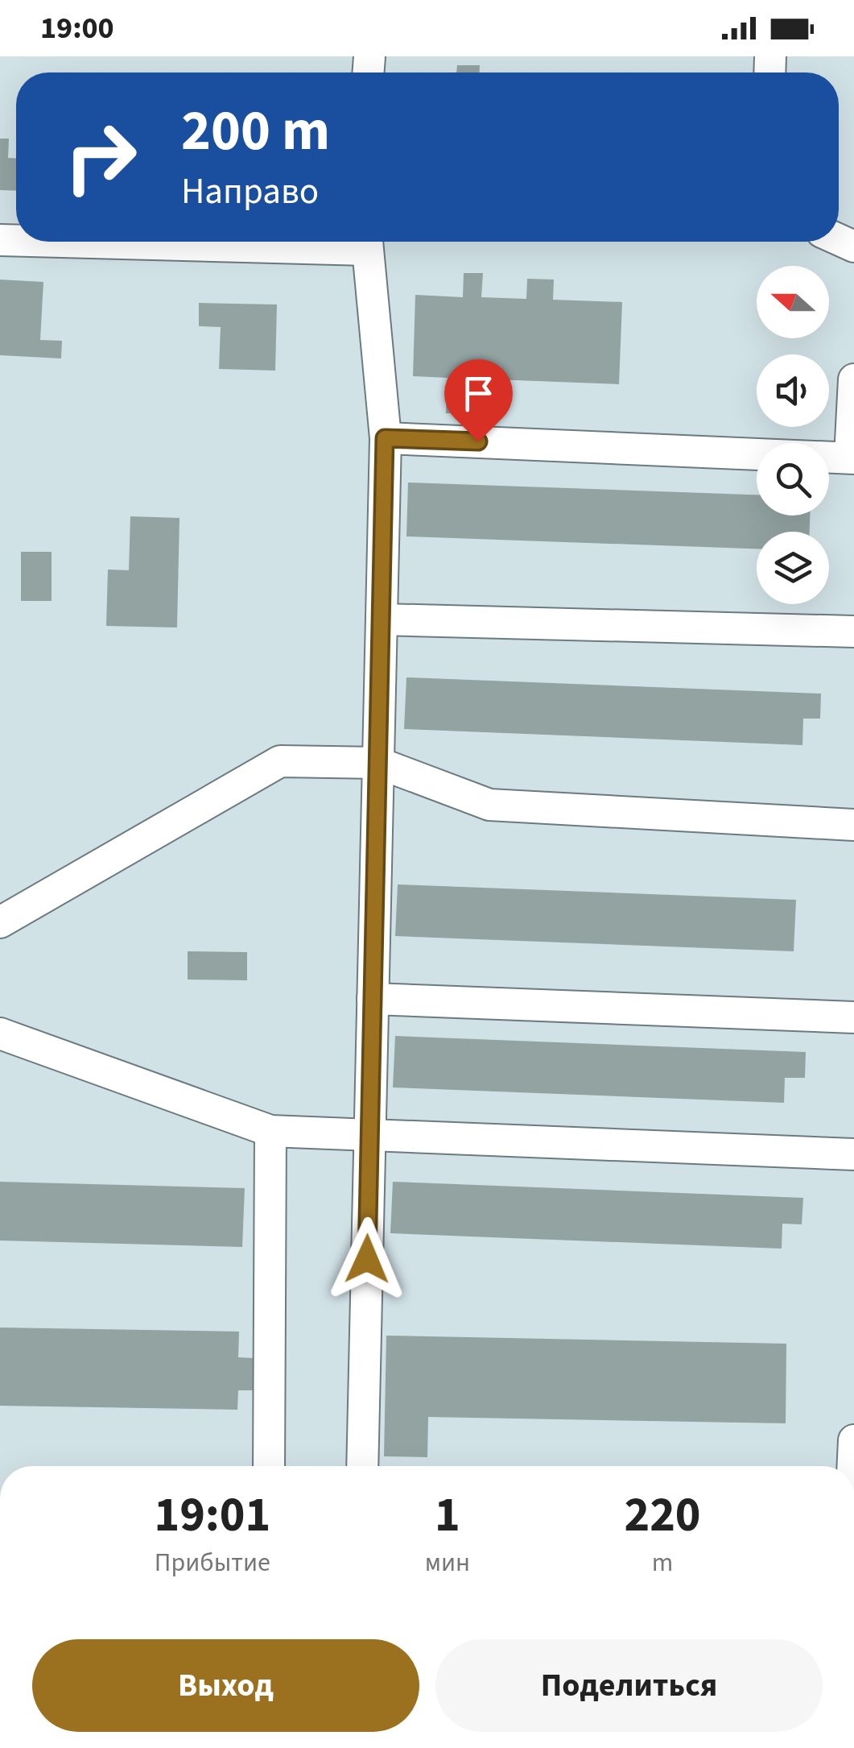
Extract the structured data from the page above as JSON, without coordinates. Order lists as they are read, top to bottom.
{
  "north": "left",
  "page": {
    "status": "19:00",
    "turn": ["200 m", "Направо"],
    "eta": [
      "19:01",
      "Прибытие",
      "1",
      "мин",
      "220",
      "m"
    ],
    "buttons": ["Выход", "Поделиться"]
  }
}
